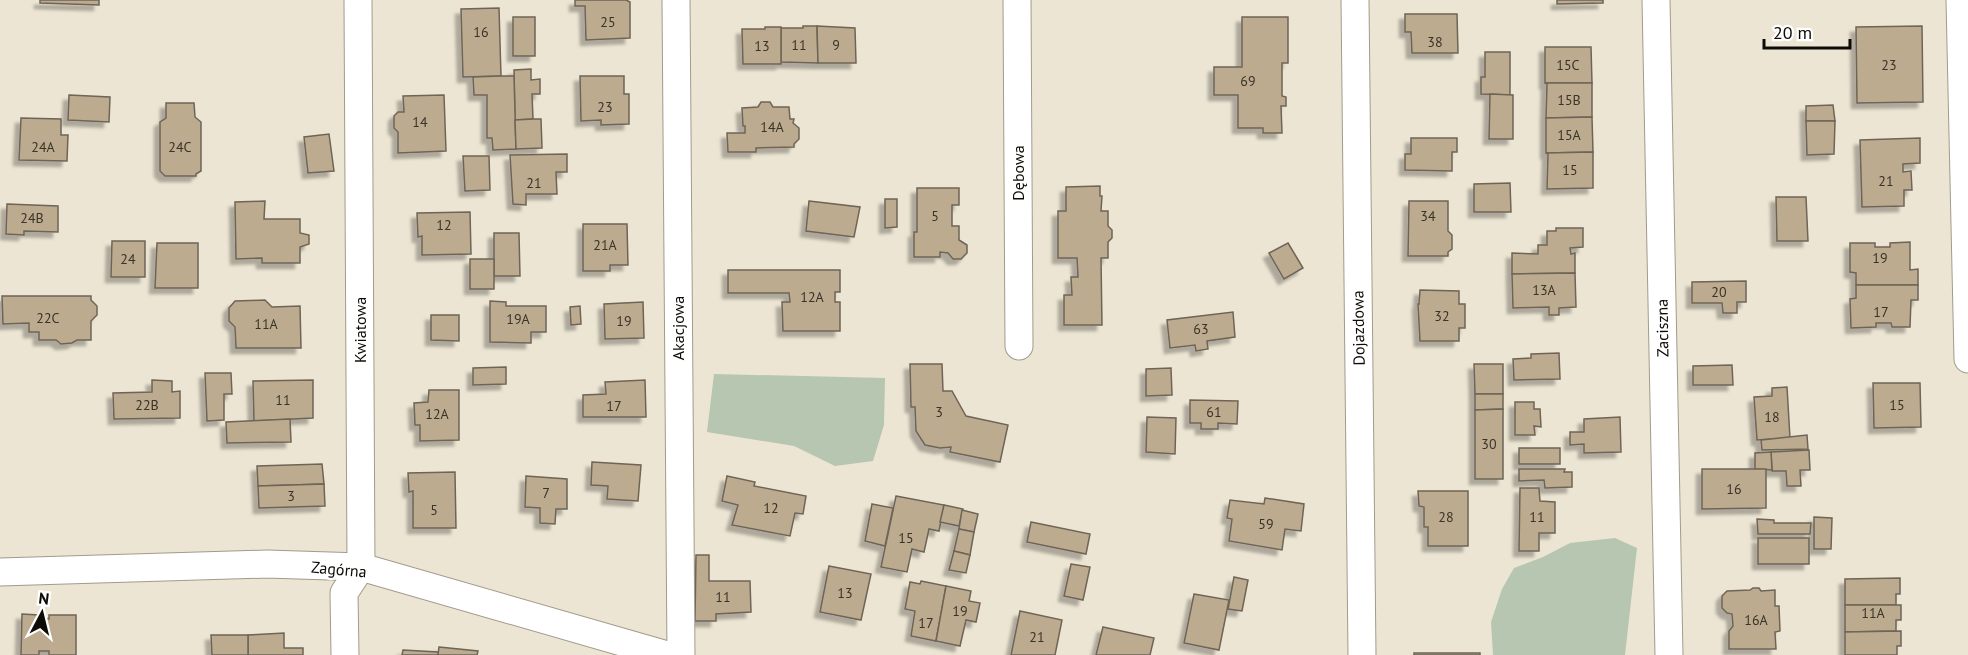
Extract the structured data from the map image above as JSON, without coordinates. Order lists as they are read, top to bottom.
{
  "streets": {
    "street": [
      "Dębowa",
      "Akacjowa",
      "Dojazdowa",
      "Zaciszna",
      "Kwiatowa",
      "Zagórna"
    ]
  },
  "crossings": [
    ["Kwiatowa", "Zagórna"]
  ],
  "house_numbers": [
    "25",
    "16",
    "38",
    "11",
    "9",
    "13",
    "15C",
    "23",
    "69",
    "15B",
    "23",
    "14",
    "14A",
    "15A",
    "24A",
    "24C",
    "15",
    "21",
    "21",
    "5",
    "34",
    "24B",
    "12",
    "21A",
    "19",
    "24",
    "13A",
    "20",
    "12A",
    "17",
    "32",
    "22C",
    "19A",
    "19",
    "11A",
    "63",
    "11",
    "22B",
    "15",
    "17",
    "3",
    "61",
    "12A",
    "18",
    "30",
    "16",
    "7",
    "3",
    "12",
    "5",
    "28",
    "11",
    "59",
    "15",
    "13",
    "11",
    "19",
    "11A",
    "16A",
    "17",
    "21"
  ],
  "scale_bar": "20 m",
  "north": "top"
}
